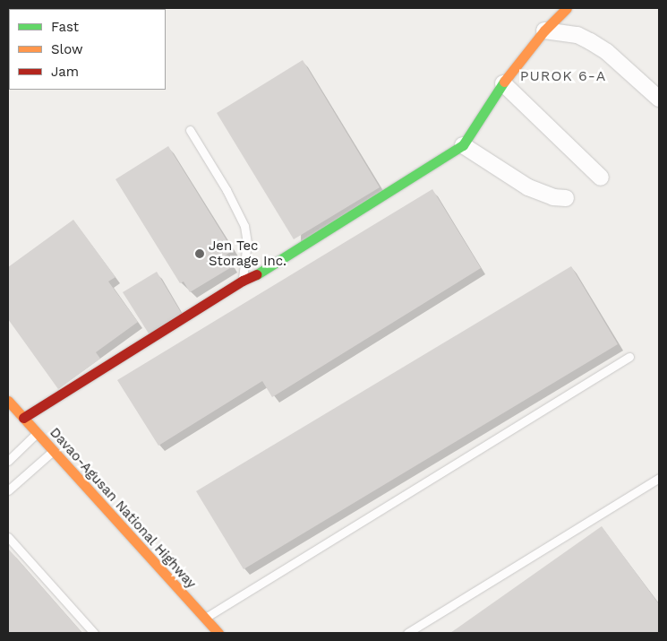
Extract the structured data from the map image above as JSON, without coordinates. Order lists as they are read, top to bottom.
{
  "streets": {
    "main road": ["Davao-Agusan National Highway"]
  },
  "districts": ["PUROK 6-A"],
  "places": ["Jen Tec Storage Inc."],
  "legend": ["Fast", "Slow", "Jam"]
}
